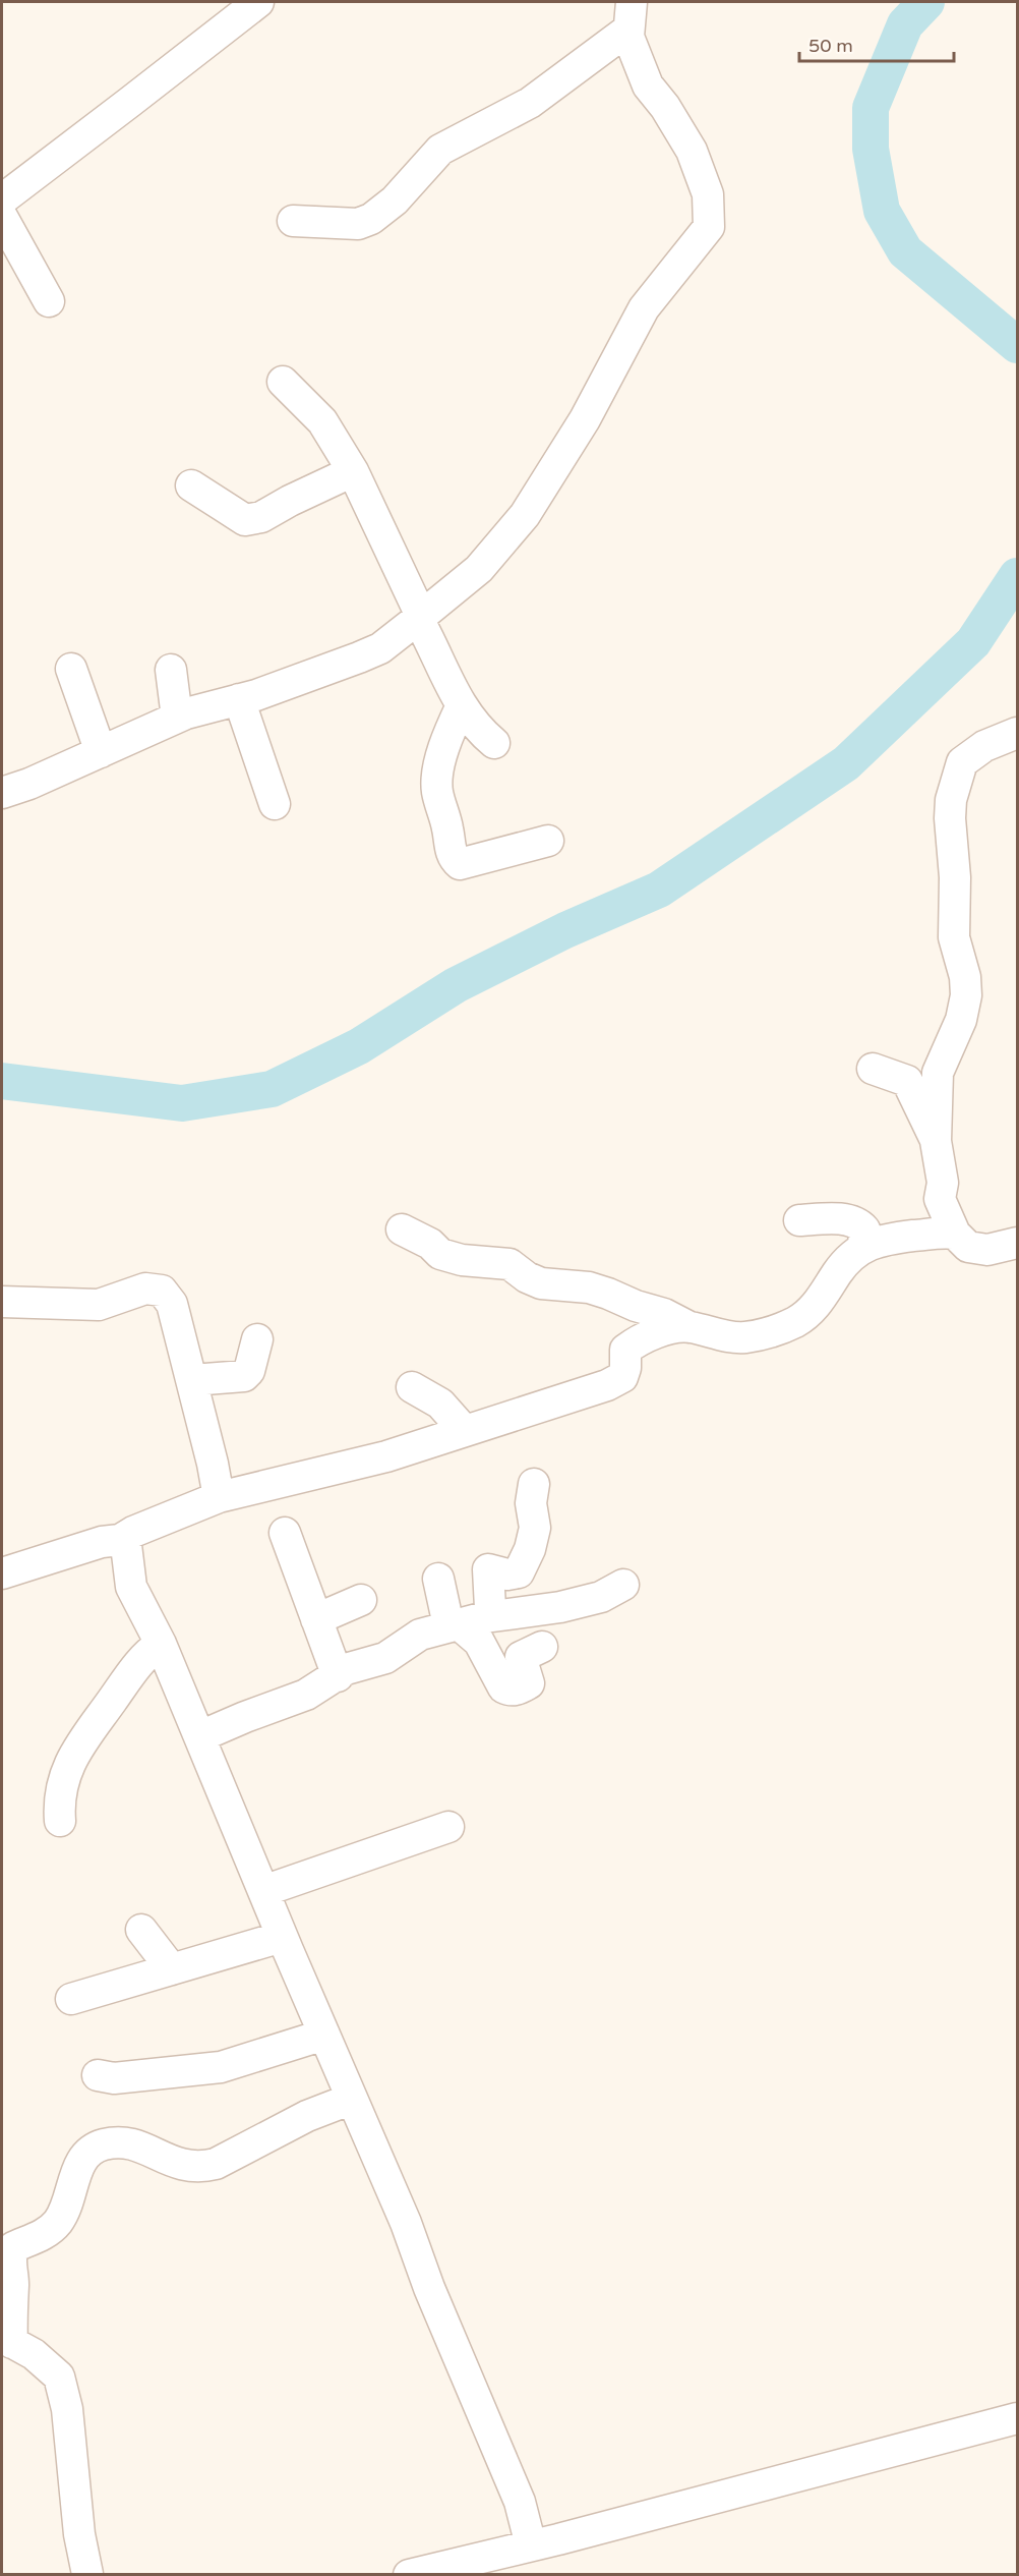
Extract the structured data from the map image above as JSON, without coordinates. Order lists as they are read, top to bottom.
{
  "scale_bar": "50 m"
}
